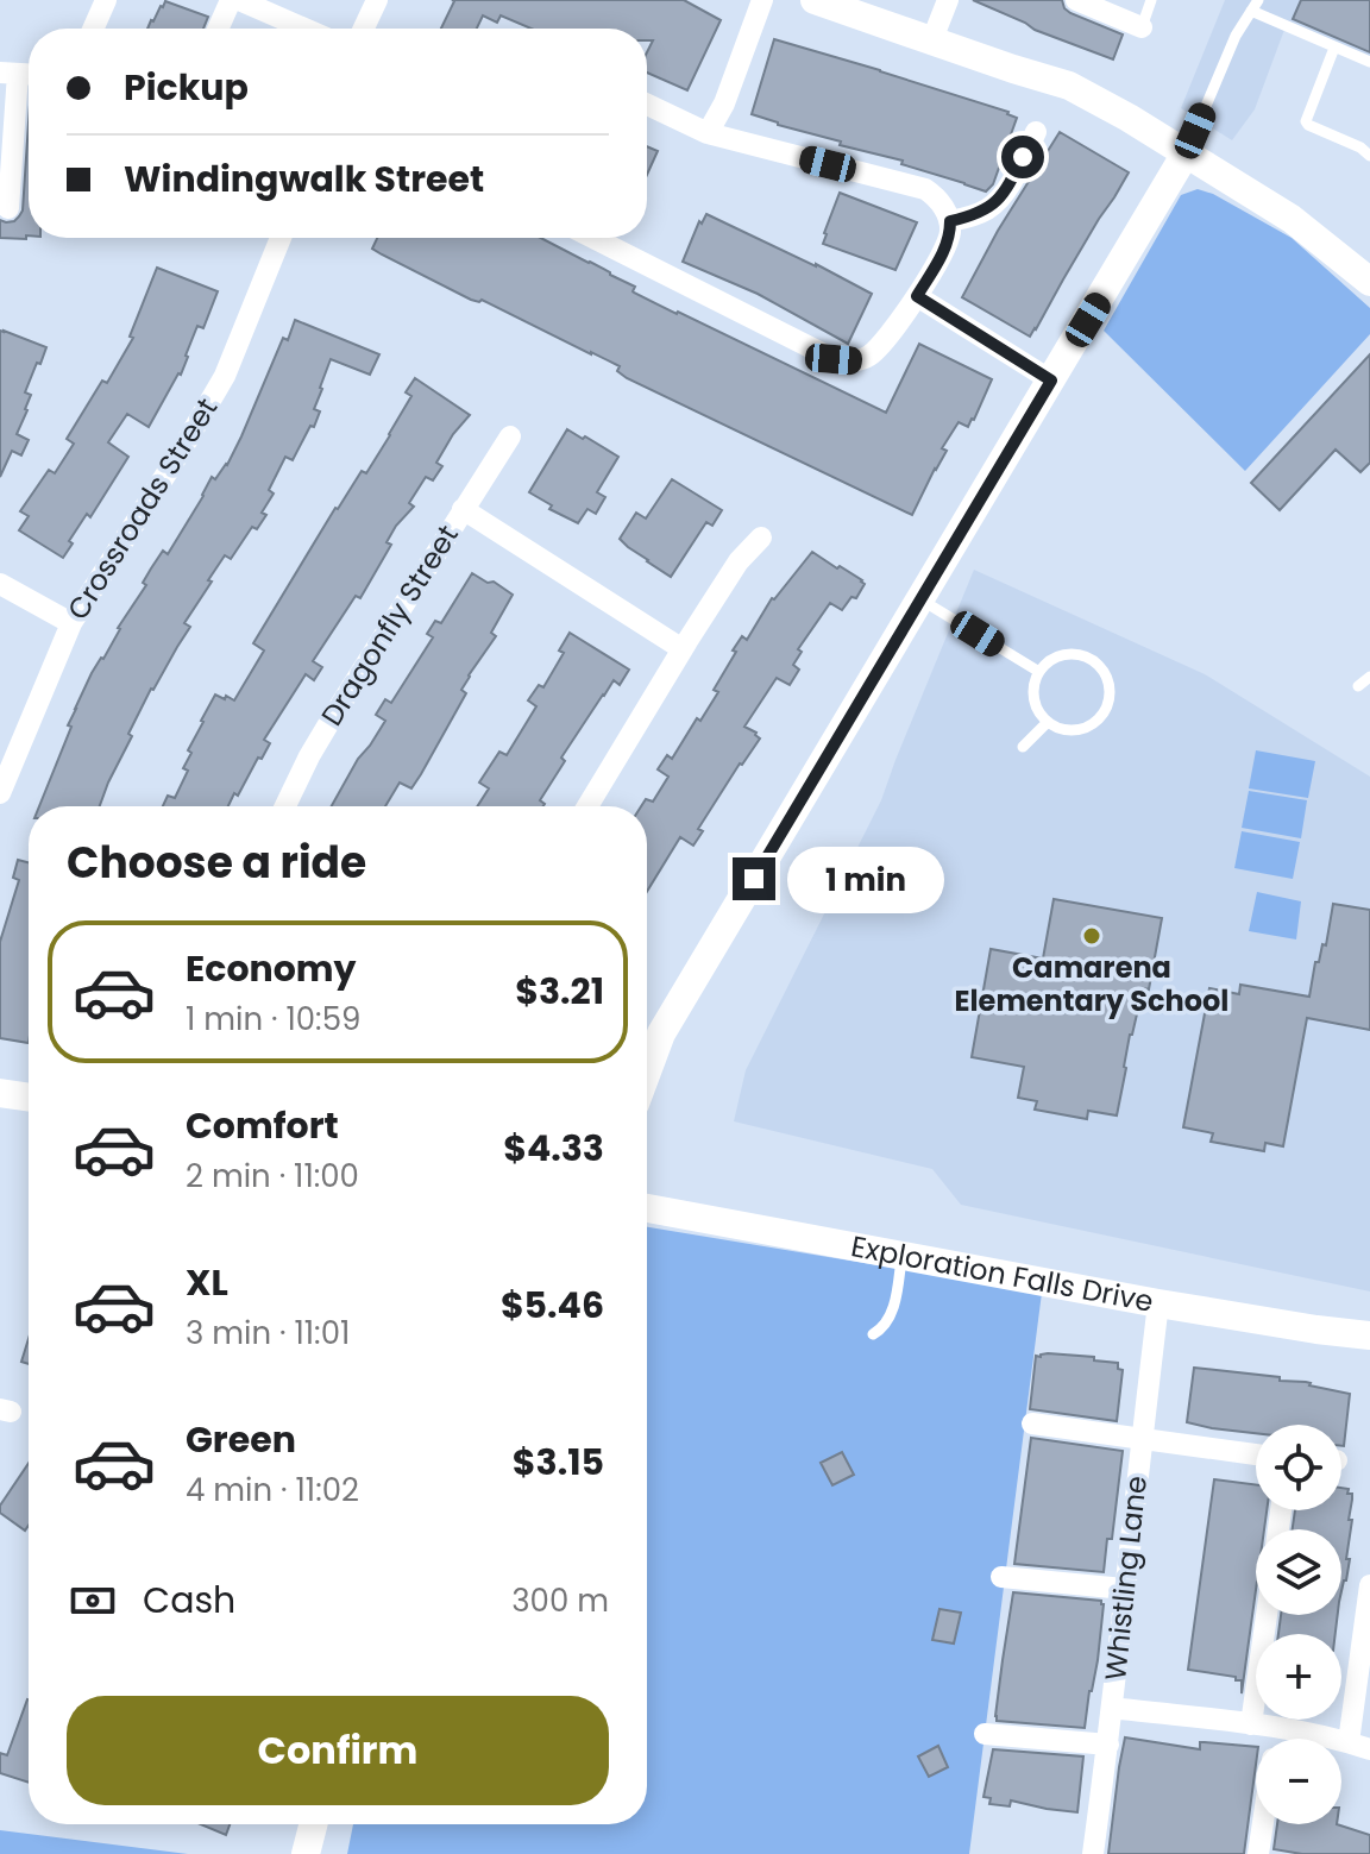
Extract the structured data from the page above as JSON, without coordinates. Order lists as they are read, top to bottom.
{
  "streets": {
    "street": [
      "Crossroads Street",
      "Dragonfly Street",
      "Exploration Falls Drive",
      "Whistling Lane"
    ]
  },
  "crossings": [
    ["Exploration Falls Drive", "Whistling Lane"]
  ],
  "places": ["Camarena Elementary School"],
  "page": {
    "banner": ["Pickup", "Windingwalk Street"],
    "heading": "Choose a ride",
    "bubble": "1 min",
    "list": [
      {
        "name": "Economy",
        "note": "1 min · 10:59",
        "value": "$3.21"
      },
      {
        "name": "Comfort",
        "note": "2 min · 11:00",
        "value": "$4.33"
      },
      {
        "name": "XL",
        "note": "3 min · 11:01",
        "value": "$5.46"
      },
      {
        "name": "Green",
        "note": "4 min · 11:02",
        "value": "$3.15"
      }
    ],
    "map_buttons": ["+", "−"],
    "pay": ["Cash", "300 m"],
    "buttons": "Confirm"
  }
}
